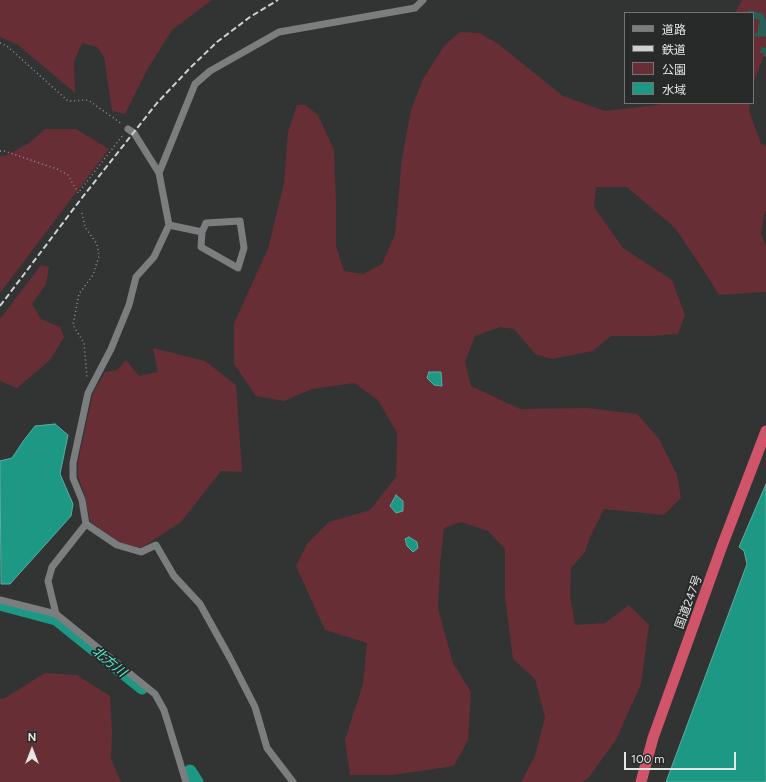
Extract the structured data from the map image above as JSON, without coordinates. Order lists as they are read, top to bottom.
{
  "streets": {
    "highway": ["国道247号"]
  },
  "water": ["北方川"],
  "legend": [
    "道路",
    "鉄道",
    "公園",
    "水域"
  ],
  "scale_bar": "100 m",
  "north": "top"
}
